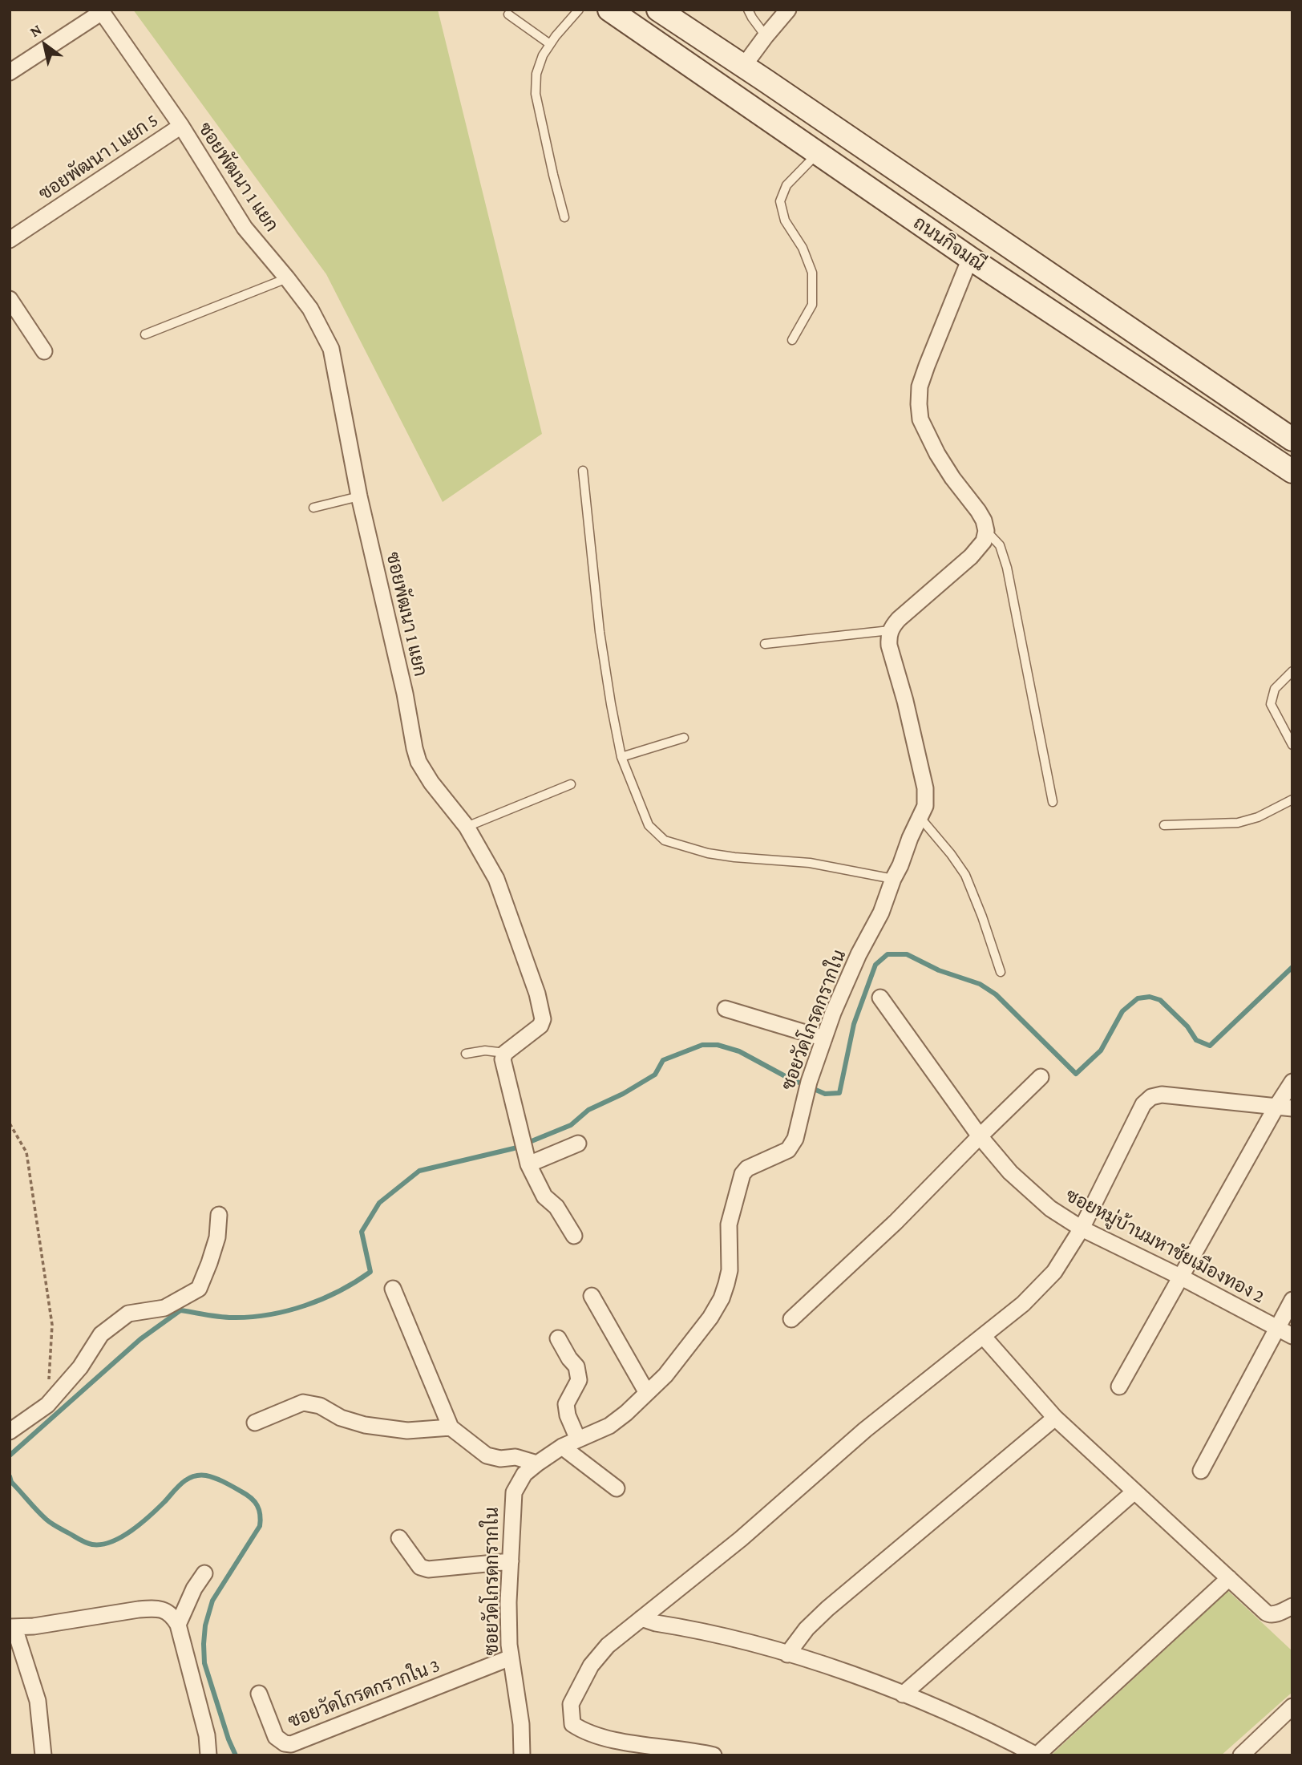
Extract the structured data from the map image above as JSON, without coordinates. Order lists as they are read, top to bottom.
{
  "streets": {
    "main road": ["ถนนกิจมณี"],
    "street": [
      "ซอยพัฒนา 1 แยก 5",
      "ซอยพัฒนา 1 แยก",
      "ซอยวัดโกรดกรากใน",
      "ซอยหมู่บ้านมหาชัยเมืองทอง 2",
      "ซอยวัดโกรดกรากใน 3"
    ]
  },
  "crossings": [
    ["ซอยพัฒนา 1 แยก 5", "ซอยพัฒนา 1 แยก"],
    ["ซอยวัดโกรดกรากใน", "ซอยวัดโกรดกรากใน 3"]
  ],
  "north": "top left"
}
